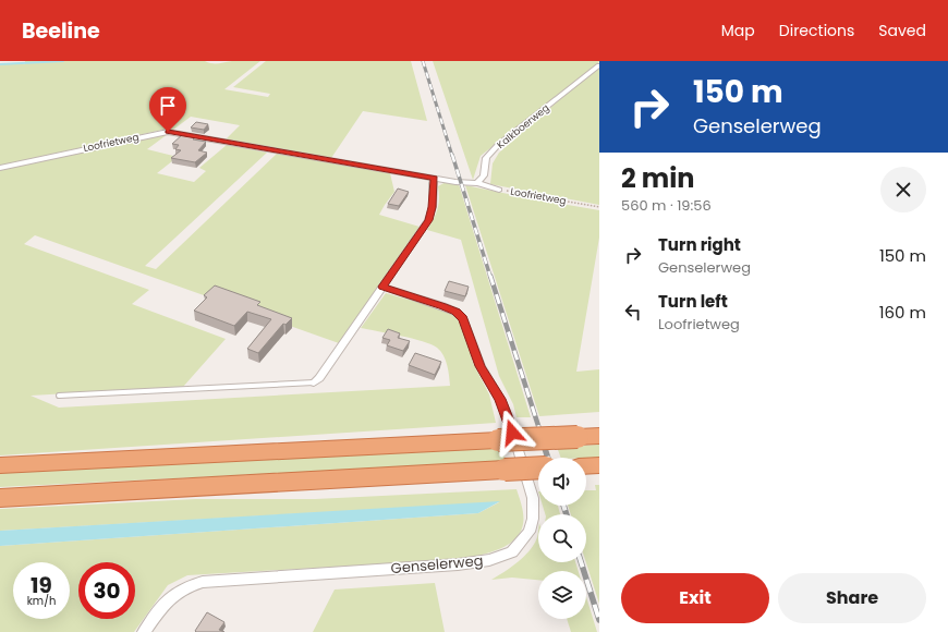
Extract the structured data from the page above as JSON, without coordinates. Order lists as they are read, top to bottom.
{
  "streets": {
    "street": ["Kalkboerweg", "Loofrietweg", "Genselerweg"]
  },
  "crossings": [
    ["Kalkboerweg", "Loofrietweg"]
  ],
  "page": {
    "header": "Beeline",
    "nav": ["Map", "Directions", "Saved"],
    "turn": ["150 m", "Genselerweg"],
    "heading": ["2 min", "560 m · 19:56"],
    "list": [
      {
        "name": "Turn right",
        "note": "Genselerweg",
        "value": "150 m"
      },
      {
        "name": "Turn left",
        "note": "Loofrietweg",
        "value": "160 m"
      }
    ],
    "speed": "19 km/h",
    "limit": "30",
    "buttons": ["Exit", "Share"]
  }
}
